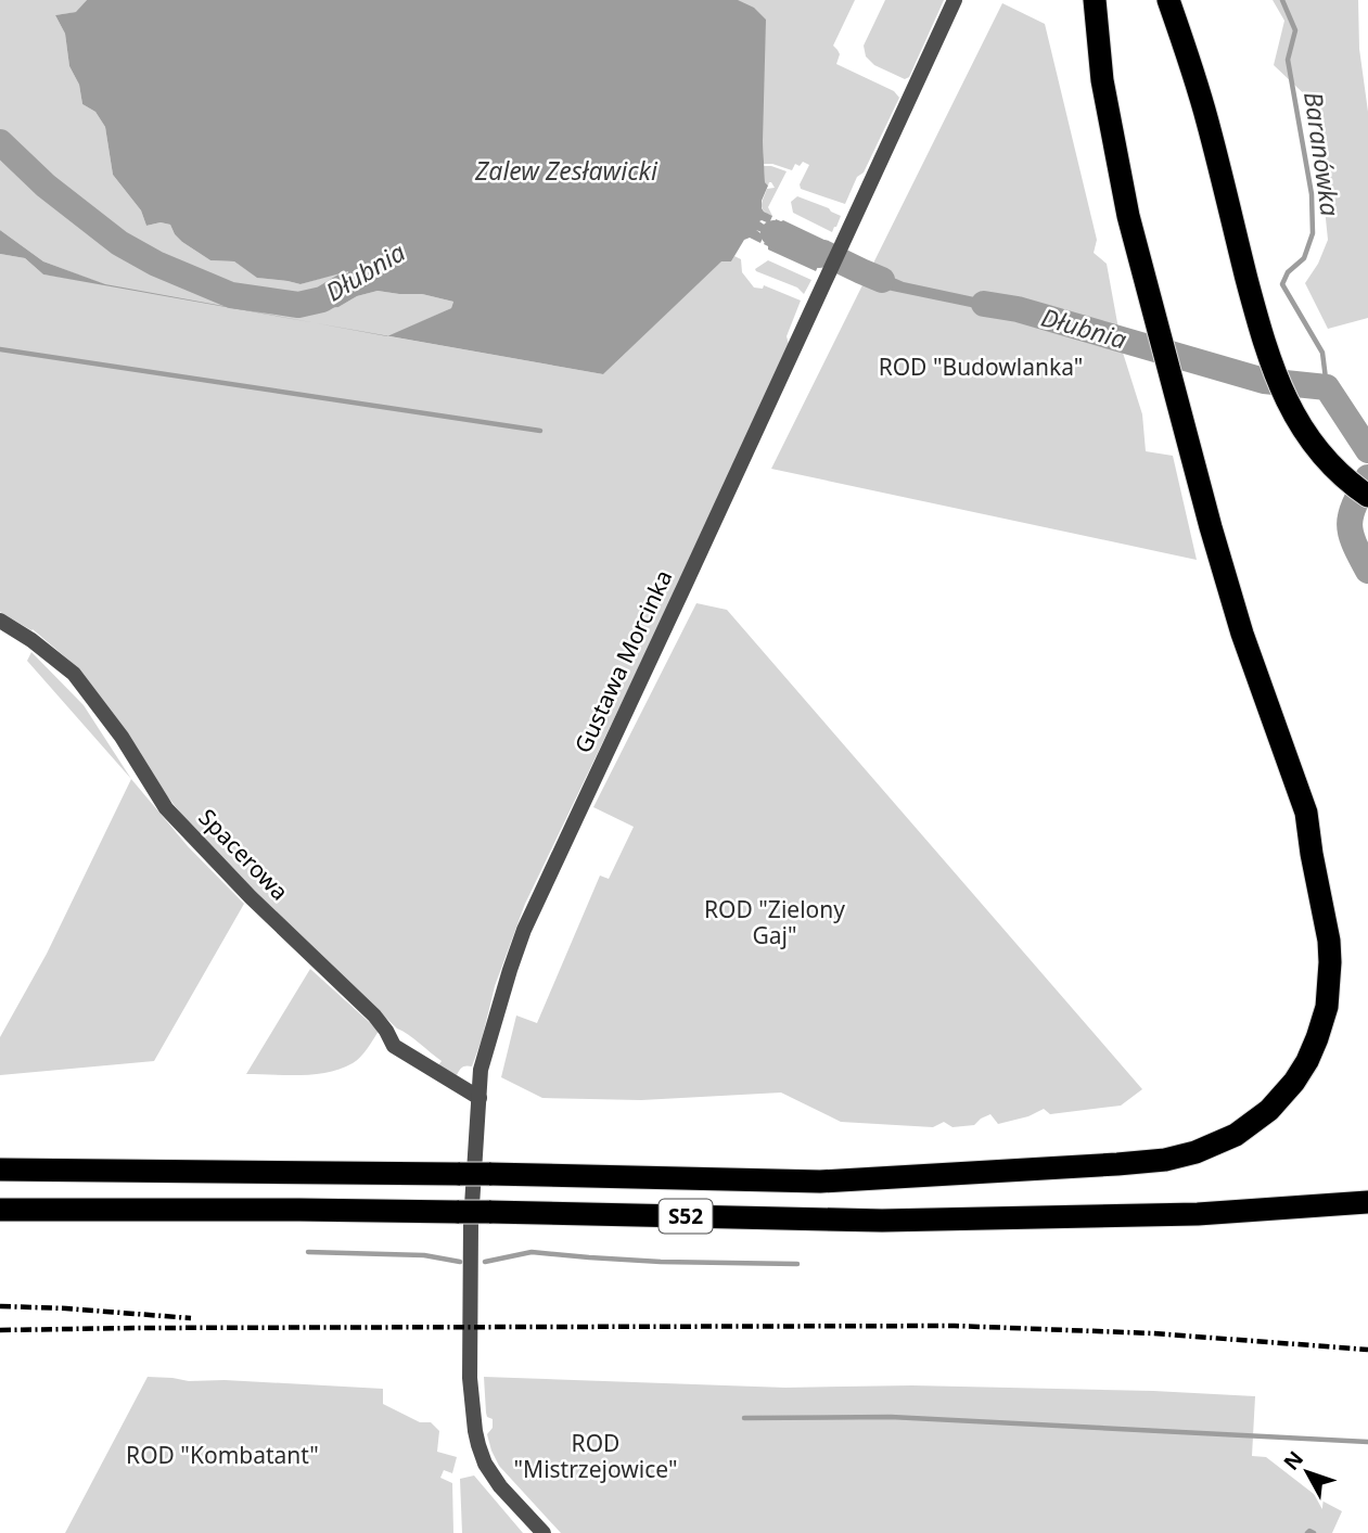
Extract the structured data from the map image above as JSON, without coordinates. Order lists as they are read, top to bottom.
{
  "streets": {
    "highway": ["S52"],
    "street": ["Gustawa Morcinka", "Spacerowa"]
  },
  "crossings": [
    ["Gustawa Morcinka", "Spacerowa"]
  ],
  "water": ["Baranówka", "Zalew Zesławicki", "Dłubnia"],
  "parks": [
    "ROD \"Budowlanka\"",
    "ROD \"Zielony Gaj\"",
    "ROD \"Mistrzejowice\"",
    "ROD \"Kombatant\""
  ],
  "north": "top left"
}
